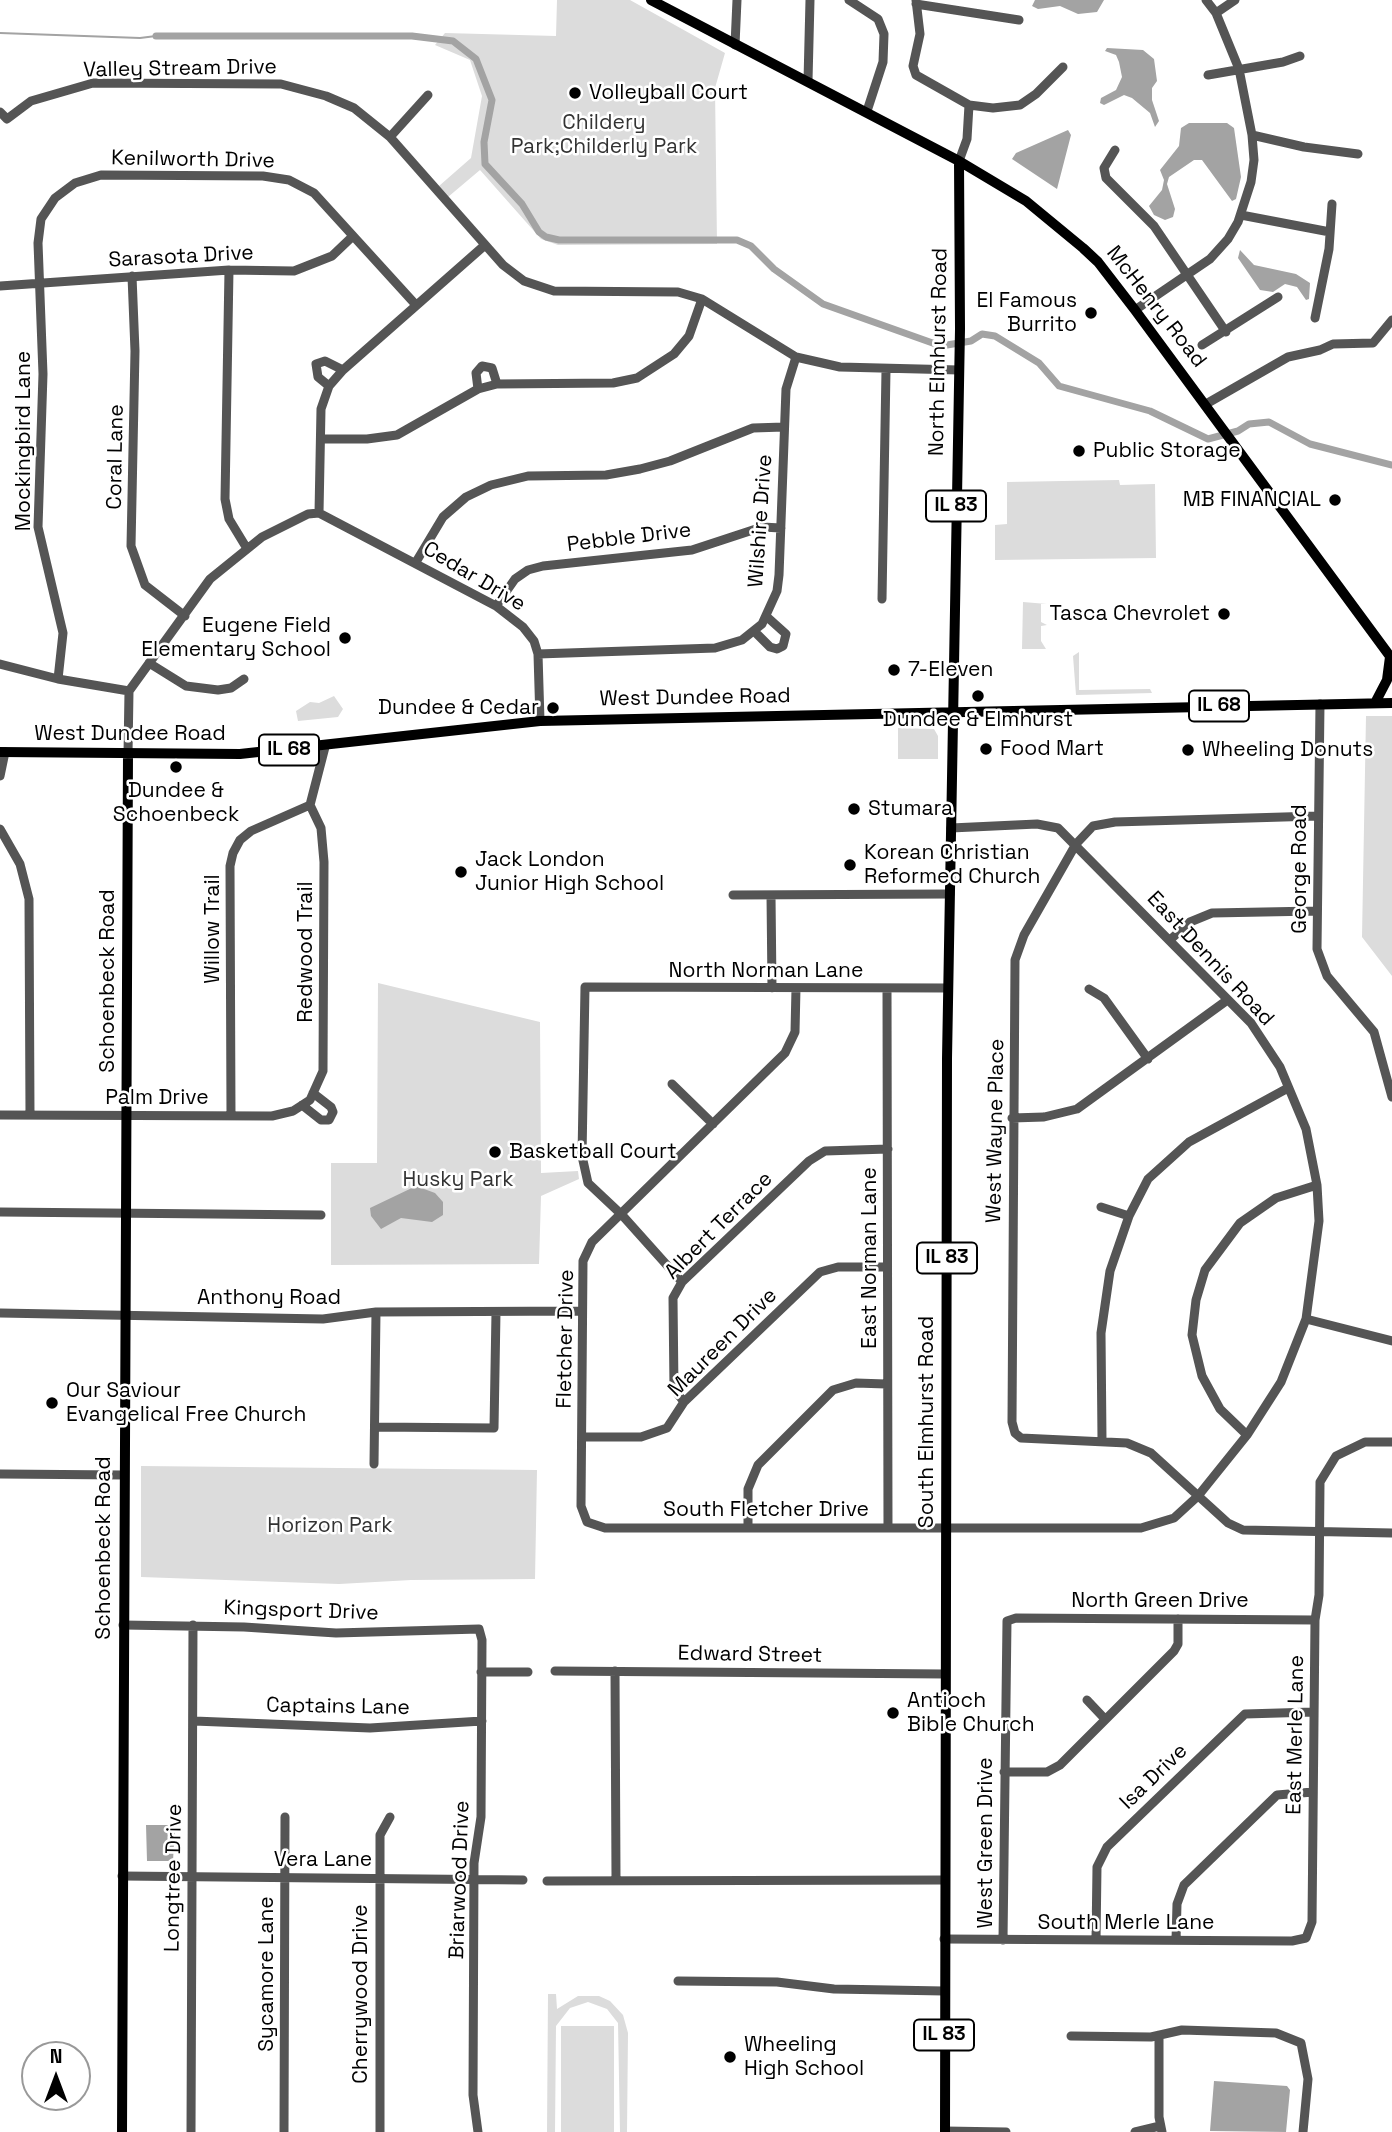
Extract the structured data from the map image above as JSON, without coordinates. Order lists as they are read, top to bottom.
{
  "streets": {
    "main road": [
      "McHenry Road",
      "North Elmhurst Road",
      "IL 83",
      "West Dundee Road",
      "IL 68",
      "Schoenbeck Road",
      "South Elmhurst Road"
    ],
    "street": [
      "Valley Stream Drive",
      "Kenilworth Drive",
      "Sarasota Drive",
      "Mockingbird Lane",
      "Coral Lane",
      "Wilshire Drive",
      "Pebble Drive",
      "Cedar Drive",
      "George Road",
      "Willow Trail",
      "Redwood Trail",
      "East Dennis Road",
      "North Norman Lane",
      "Palm Drive",
      "West Wayne Place",
      "Albert Terrace",
      "East Norman Lane",
      "Anthony Road",
      "Fletcher Drive",
      "Maureen Drive",
      "South Fletcher Drive",
      "North Green Drive",
      "Kingsport Drive",
      "Edward Street",
      "Captains Lane",
      "East Merle Lane",
      "Isa Drive",
      "West Green Drive",
      "Vera Lane",
      "Longtree Drive",
      "Briarwood Drive",
      "South Merle Lane",
      "Sycamore Lane",
      "Cherrywood Drive"
    ]
  },
  "crossings": [
    ["Valley Stream Drive", "North Elmhurst Road"],
    ["Valley Stream Drive", "Wilshire Drive"],
    ["Kenilworth Drive", "Sarasota Drive"],
    ["Kenilworth Drive", "Mockingbird Lane"],
    ["Sarasota Drive", "Mockingbird Lane"],
    ["Sarasota Drive", "Coral Lane"],
    ["McHenry Road", "North Elmhurst Road"],
    ["North Elmhurst Road", "West Dundee Road"],
    ["North Elmhurst Road", "South Elmhurst Road"],
    ["Wilshire Drive", "Pebble Drive"],
    ["Wilshire Drive", "Cedar Drive"],
    ["Pebble Drive", "Cedar Drive"],
    ["Cedar Drive", "West Dundee Road"],
    ["West Dundee Road", "George Road"],
    ["West Dundee Road", "Schoenbeck Road"],
    ["West Dundee Road", "South Elmhurst Road"],
    ["Willow Trail", "Redwood Trail"],
    ["Willow Trail", "Palm Drive"],
    ["Redwood Trail", "Palm Drive"],
    ["East Dennis Road", "West Wayne Place"],
    ["East Dennis Road", "South Elmhurst Road"],
    ["East Dennis Road", "South Fletcher Drive"],
    ["North Norman Lane", "East Norman Lane"],
    ["North Norman Lane", "Fletcher Drive"],
    ["North Norman Lane", "South Elmhurst Road"],
    ["Schoenbeck Road", "Palm Drive"],
    ["Schoenbeck Road", "Anthony Road"],
    ["Schoenbeck Road", "Kingsport Drive"],
    ["Schoenbeck Road", "Vera Lane"],
    ["Albert Terrace", "East Norman Lane"],
    ["Albert Terrace", "Maureen Drive"],
    ["East Norman Lane", "Maureen Drive"],
    ["East Norman Lane", "South Fletcher Drive"],
    ["Anthony Road", "Fletcher Drive"],
    ["Fletcher Drive", "Maureen Drive"],
    ["Fletcher Drive", "South Fletcher Drive"],
    ["South Elmhurst Road", "South Fletcher Drive"],
    ["South Elmhurst Road", "Edward Street"],
    ["South Elmhurst Road", "South Merle Lane"],
    ["North Green Drive", "East Merle Lane"],
    ["North Green Drive", "West Green Drive"],
    ["Kingsport Drive", "Longtree Drive"],
    ["Kingsport Drive", "Briarwood Drive"],
    ["Captains Lane", "Longtree Drive"],
    ["Captains Lane", "Briarwood Drive"],
    ["East Merle Lane", "Isa Drive"],
    ["East Merle Lane", "South Merle Lane"],
    ["Isa Drive", "South Merle Lane"],
    ["West Green Drive", "South Merle Lane"],
    ["Vera Lane", "Longtree Drive"],
    ["Vera Lane", "Briarwood Drive"],
    ["Vera Lane", "Sycamore Lane"],
    ["Vera Lane", "Cherrywood Drive"]
  ],
  "parks": ["Childery Park;Childerly Park", "Husky Park", "Horizon Park"],
  "places": [
    "Volleyball Court",
    "El Famous Burrito",
    "Public Storage",
    "MB FINANCIAL",
    "Tasca Chevrolet",
    "Eugene Field Elementary School",
    "7-Eleven",
    "Dundee & Elmhurst",
    "Dundee & Cedar",
    "Food Mart",
    "Wheeling Donuts",
    "Dundee & Schoenbeck",
    "Stumara",
    "Korean Christian Reformed Church",
    "Jack London Junior High School",
    "Basketball Court",
    "Our Saviour Evangelical Free Church",
    "Antioch Bible Church",
    "Wheeling High School"
  ],
  "north": "top"
}
